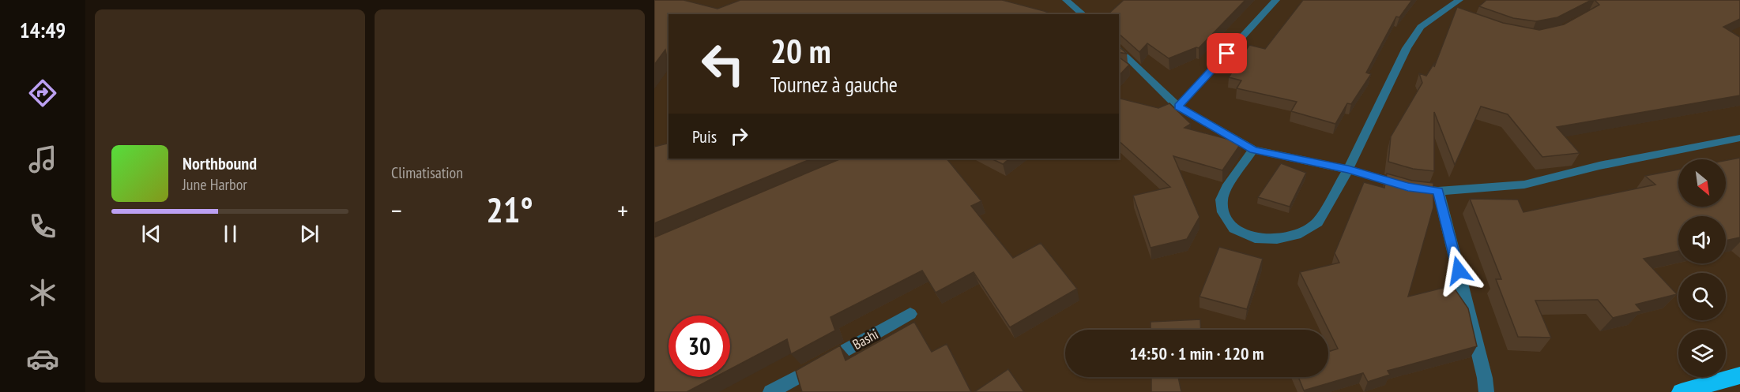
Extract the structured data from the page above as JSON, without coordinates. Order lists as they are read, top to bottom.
{
  "streets": {
    "street": ["Bashi"]
  },
  "north": "bottom right",
  "page": {
    "tabs": "14:49",
    "tile": "Climatisation",
    "turn": ["20 m", "Tournez à gauche"],
    "then": "Puis",
    "song": ["Northbound", "June Harbor"],
    "heat": ["−", "21°", "+"],
    "limit": "30",
    "trip": "14:50 · 1 min · 120 m"
  }
}
